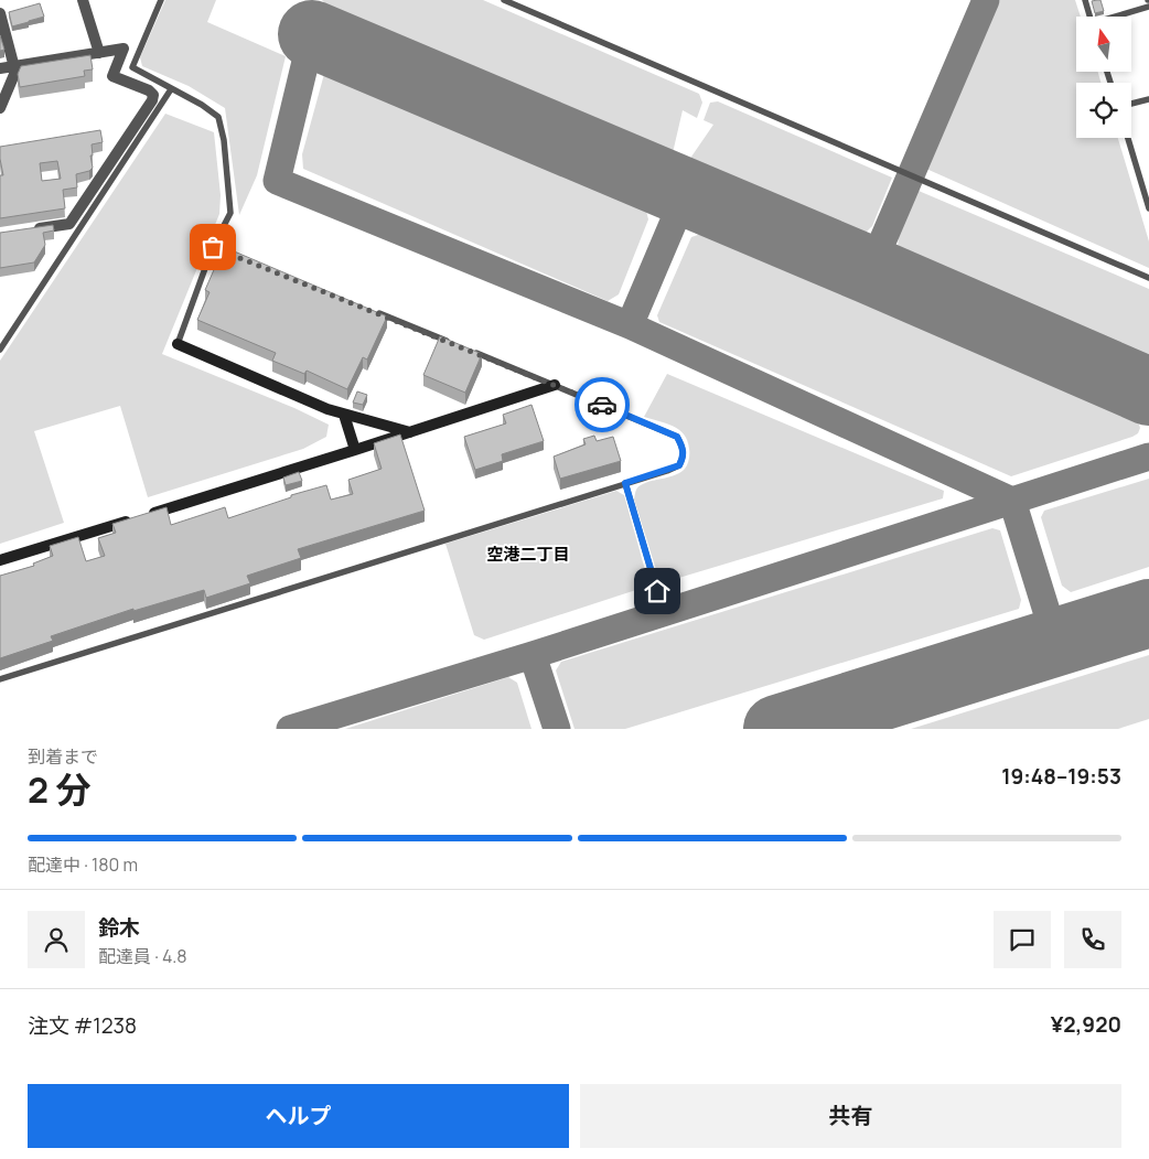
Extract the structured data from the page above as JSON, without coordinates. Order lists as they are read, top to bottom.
{
  "districts": ["空港二丁目"],
  "north": "top",
  "page": {
    "heading": ["2 分", "到着まで", "19:48–19:53"],
    "panel": [
      "鈴木",
      "配達員 · 4.8",
      "注文 #1238",
      "¥2,920"
    ],
    "bar": "配達中 · 180 m",
    "buttons": ["ヘルプ", "共有"]
  }
}
